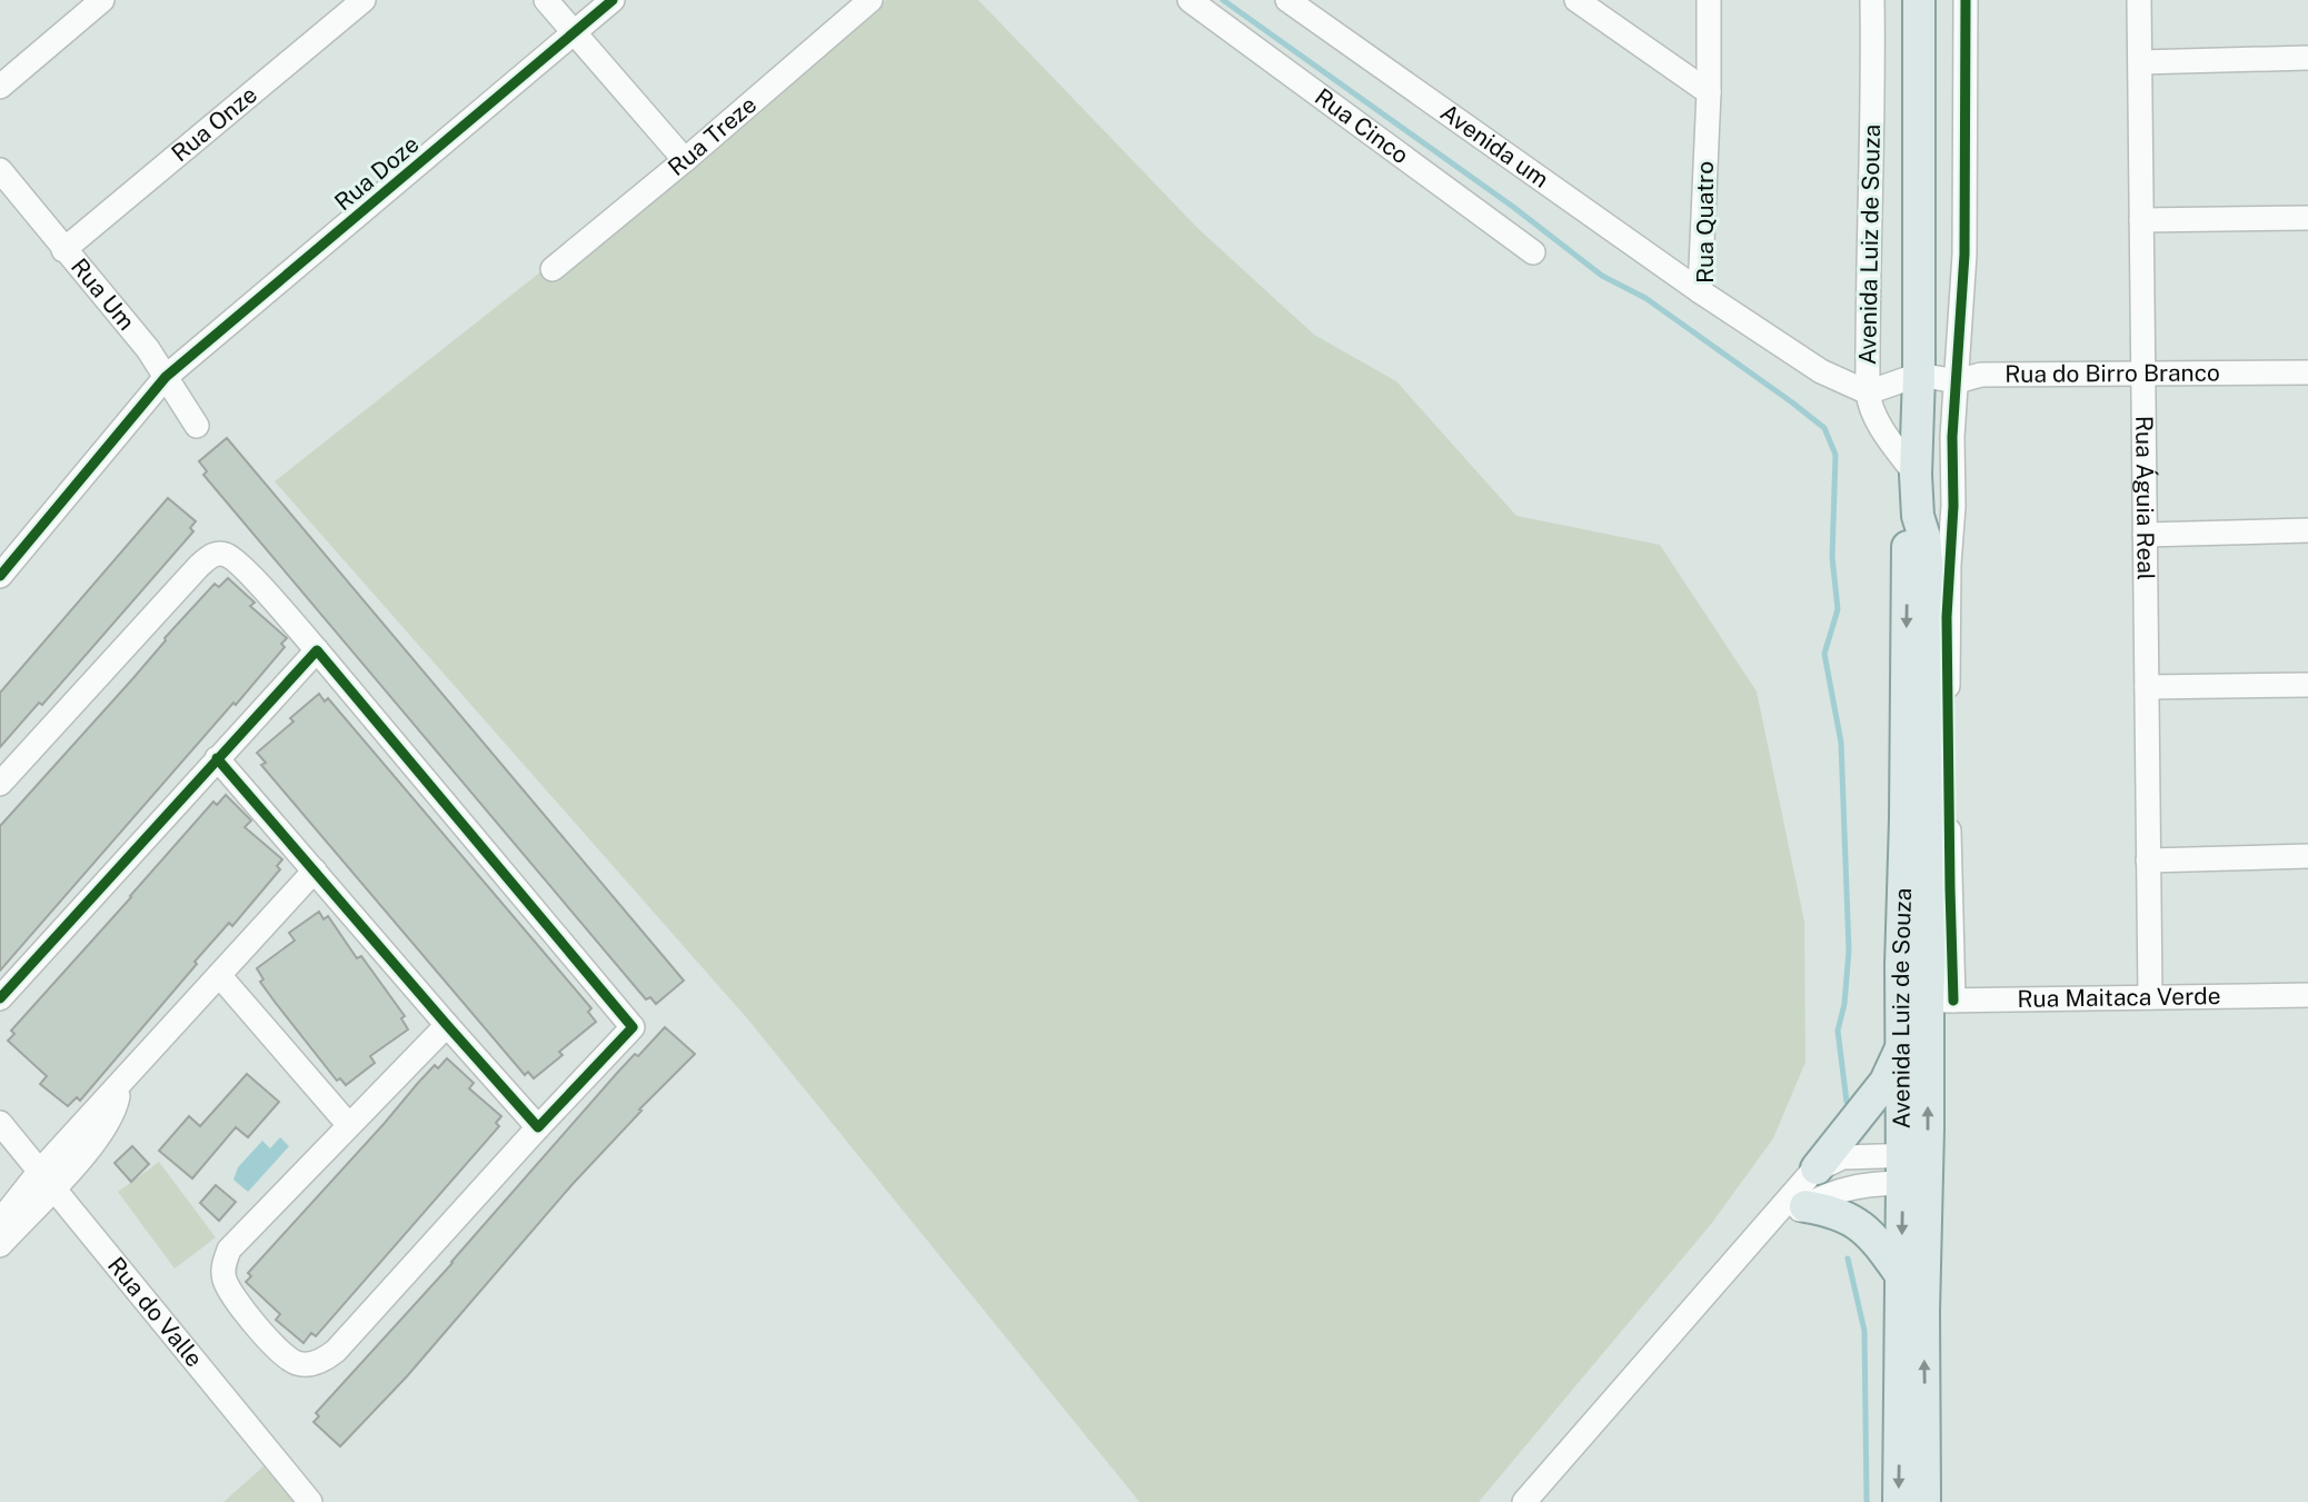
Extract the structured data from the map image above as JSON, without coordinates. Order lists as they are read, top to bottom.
{
  "streets": {
    "main road": ["Avenida Luiz de Souza"],
    "street": [
      "Rua Onze",
      "Rua Cinco",
      "Rua Treze",
      "Avenida um",
      "Rua Doze",
      "Rua Quatro",
      "Rua Um",
      "Rua do Birro Branco",
      "Rua Águia Real",
      "Rua Maitaca Verde",
      "Rua do Valle"
    ]
  },
  "crossings": [
    ["Rua Onze", "Rua Um"],
    ["Avenida um", "Rua Quatro"],
    ["Rua Doze", "Rua Um"],
    ["Rua Quatro", "Avenida Luiz de Souza"],
    ["Avenida Luiz de Souza", "Rua do Birro Branco"],
    ["Avenida Luiz de Souza", "Rua Maitaca Verde"],
    ["Rua do Birro Branco", "Rua Águia Real"],
    ["Rua Águia Real", "Rua Maitaca Verde"]
  ]
}
